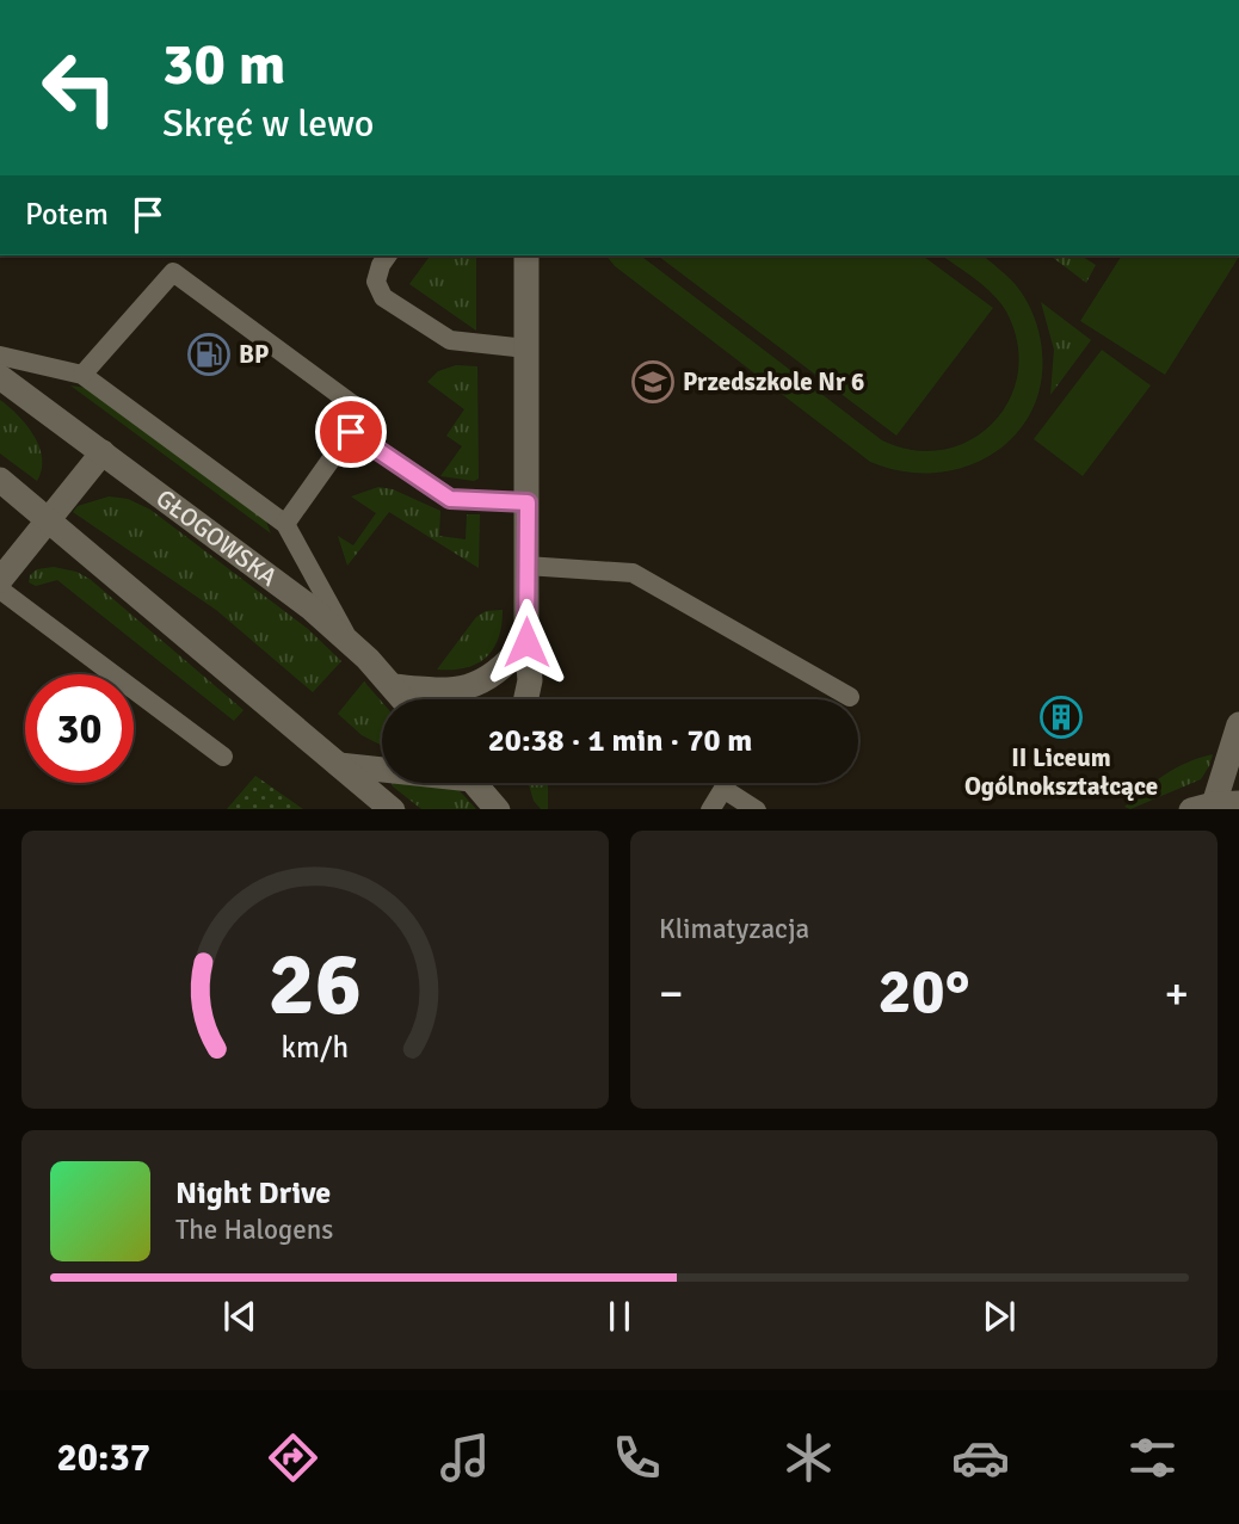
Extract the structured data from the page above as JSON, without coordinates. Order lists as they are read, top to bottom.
{
  "streets": {
    "main road": ["GŁOGOWSKA"]
  },
  "places": {
    "fuel station": ["BP"],
    "school or university": ["Przedszkole Nr 6"],
    "building": ["II Liceum Ogólnokształcące"]
  },
  "page": {
    "turn": ["30 m", "Skręć w lewo"],
    "then": "Potem",
    "limit": "30",
    "trip": "20:38 · 1 min · 70 m",
    "tile": "Klimatyzacja",
    "heat": ["−", "20°", "+"],
    "song": ["Night Drive", "The Halogens"],
    "tabs": "20:37",
    "gauge": ["26", "km/h"]
  }
}
